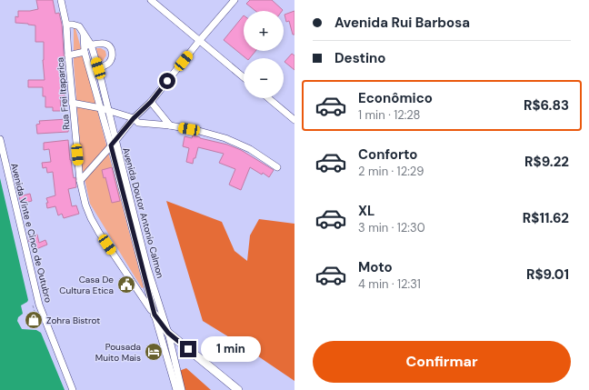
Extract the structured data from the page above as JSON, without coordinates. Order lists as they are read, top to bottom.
{
  "streets": {
    "street": ["Rua Frei Itaparica", "Avenida Doutor Antonio Calmon", "Avenida Vinte e Cinco de Outubro"]
  },
  "crossings": [
    ["Rua Frei Itaparica", "Avenida Doutor Antonio Calmon"]
  ],
  "places": {
    "public building": ["Casa De Cultura Etica"],
    "shop": ["Zohra Bistrot"],
    "hotel": ["Pousada Muito Mais"]
  },
  "page": {
    "banner": ["Avenida Rui Barbosa", "Destino"],
    "map_buttons": ["+", "−"],
    "list": [
      {
        "name": "Econômico",
        "note": "1 min · 12:28",
        "value": "R$6.83"
      },
      {
        "name": "Conforto",
        "note": "2 min · 12:29",
        "value": "R$9.22"
      },
      {
        "name": "XL",
        "note": "3 min · 12:30",
        "value": "R$11.62"
      },
      {
        "name": "Moto",
        "note": "4 min · 12:31",
        "value": "R$9.01"
      }
    ],
    "buttons": "Confirmar",
    "bubble": "1 min"
  }
}
